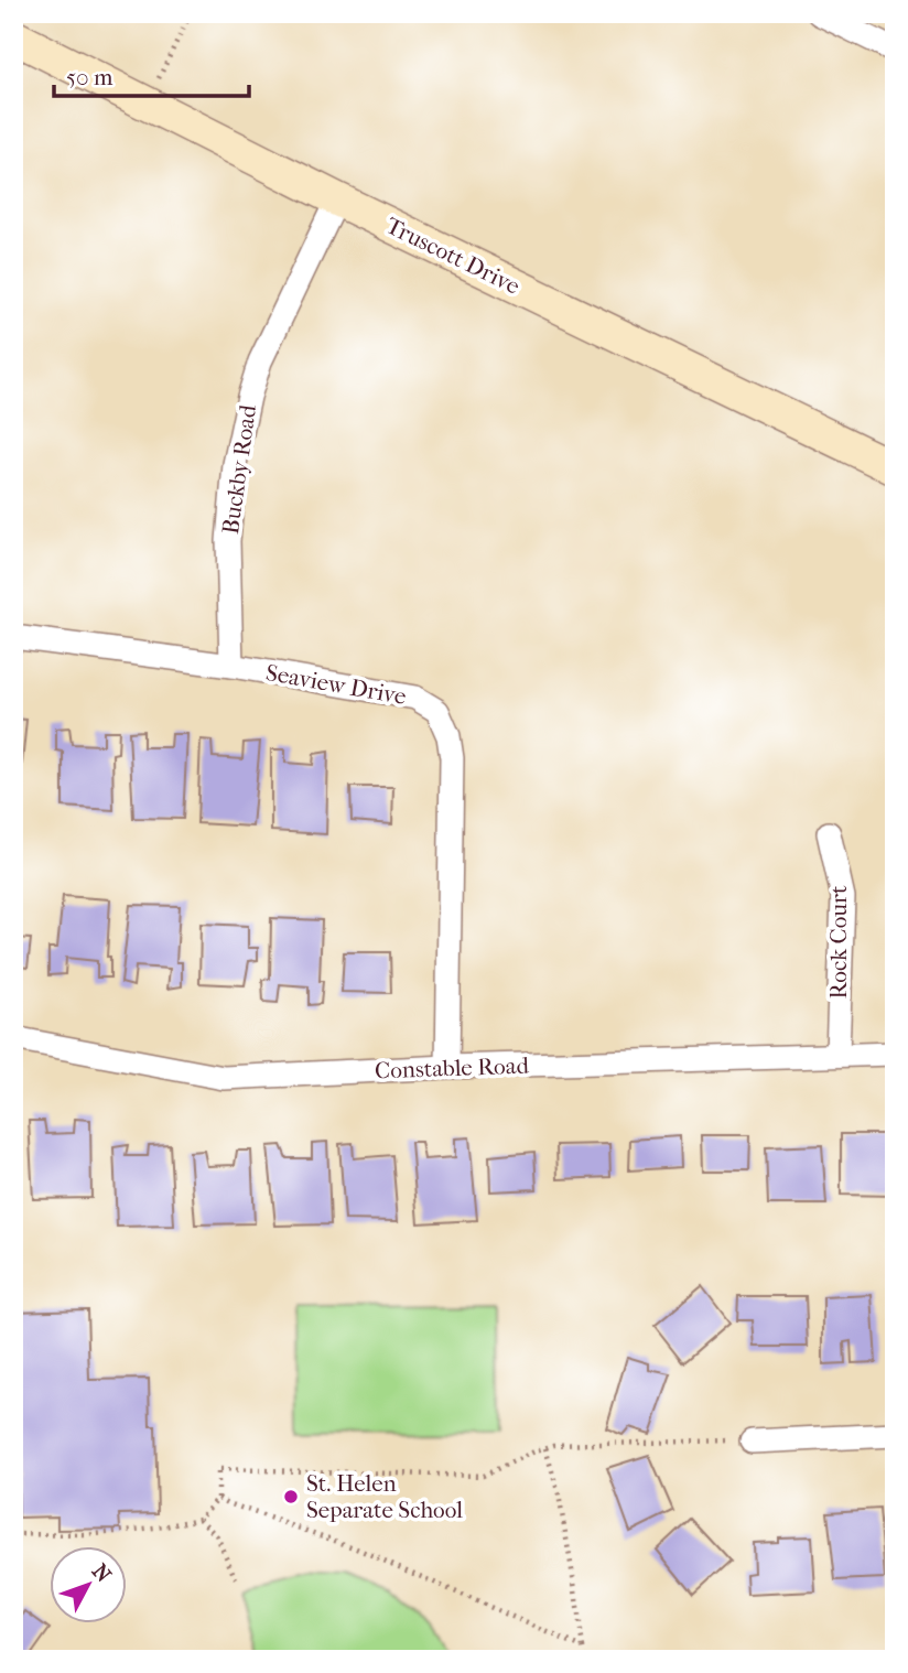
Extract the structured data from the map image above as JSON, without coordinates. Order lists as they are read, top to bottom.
{
  "streets": {
    "street": [
      "Truscott Drive",
      "Buckby Road",
      "Seaview Drive",
      "Rock Court",
      "Constable Road"
    ]
  },
  "crossings": [
    ["Truscott Drive", "Buckby Road"],
    ["Buckby Road", "Seaview Drive"],
    ["Seaview Drive", "Constable Road"],
    ["Rock Court", "Constable Road"]
  ],
  "places": ["St. Helen Separate School"],
  "scale_bar": "50 m",
  "north": "top right"
}
